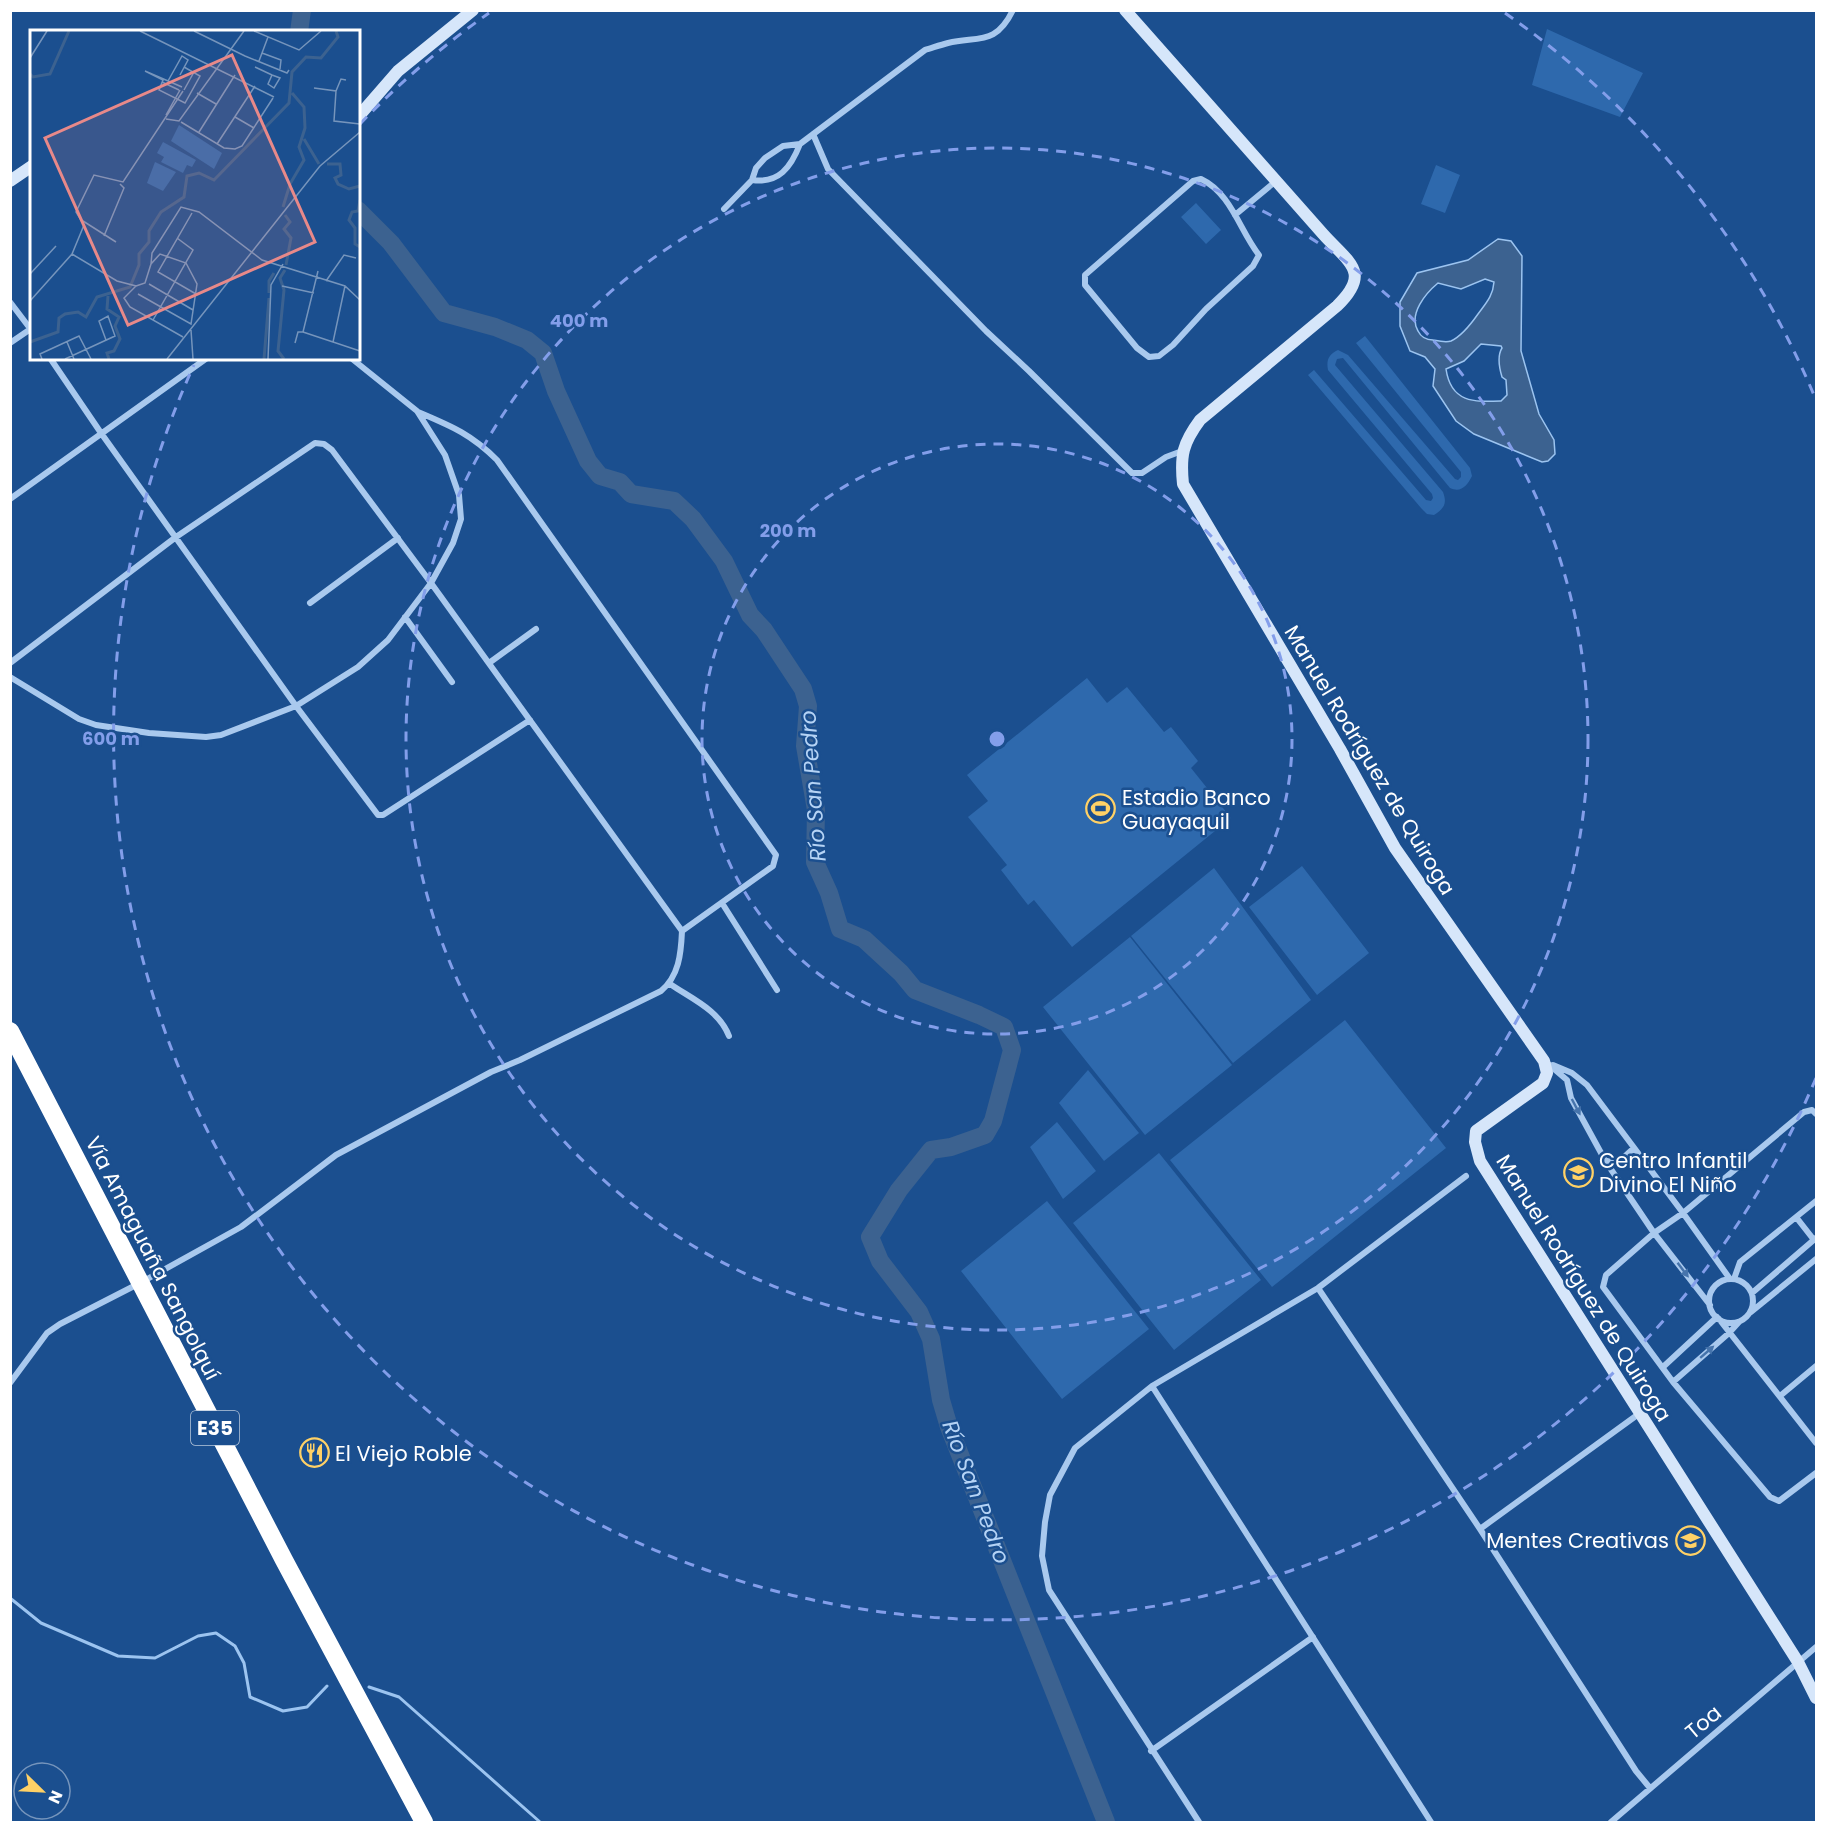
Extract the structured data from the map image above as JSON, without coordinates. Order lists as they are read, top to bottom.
{
  "streets": {
    "highway": ["Vía Amaguaña Sangolquí", "E35"],
    "street": ["Manuel Rodríguez de Quiroga", "Toa"]
  },
  "crossings": [
    ["Manuel Rodríguez de Quiroga", "Toa"]
  ],
  "water": ["Río San Pedro"],
  "places": {
    "sports": ["Estadio Banco Guayaquil"],
    "school or university": ["Centro Infantil Divino El Niño", "Mentes Creativas"],
    "restaurant": ["El Viejo Roble"]
  },
  "north": "bottom right",
  "rings": ["400 m", "200 m", "600 m"]
}
